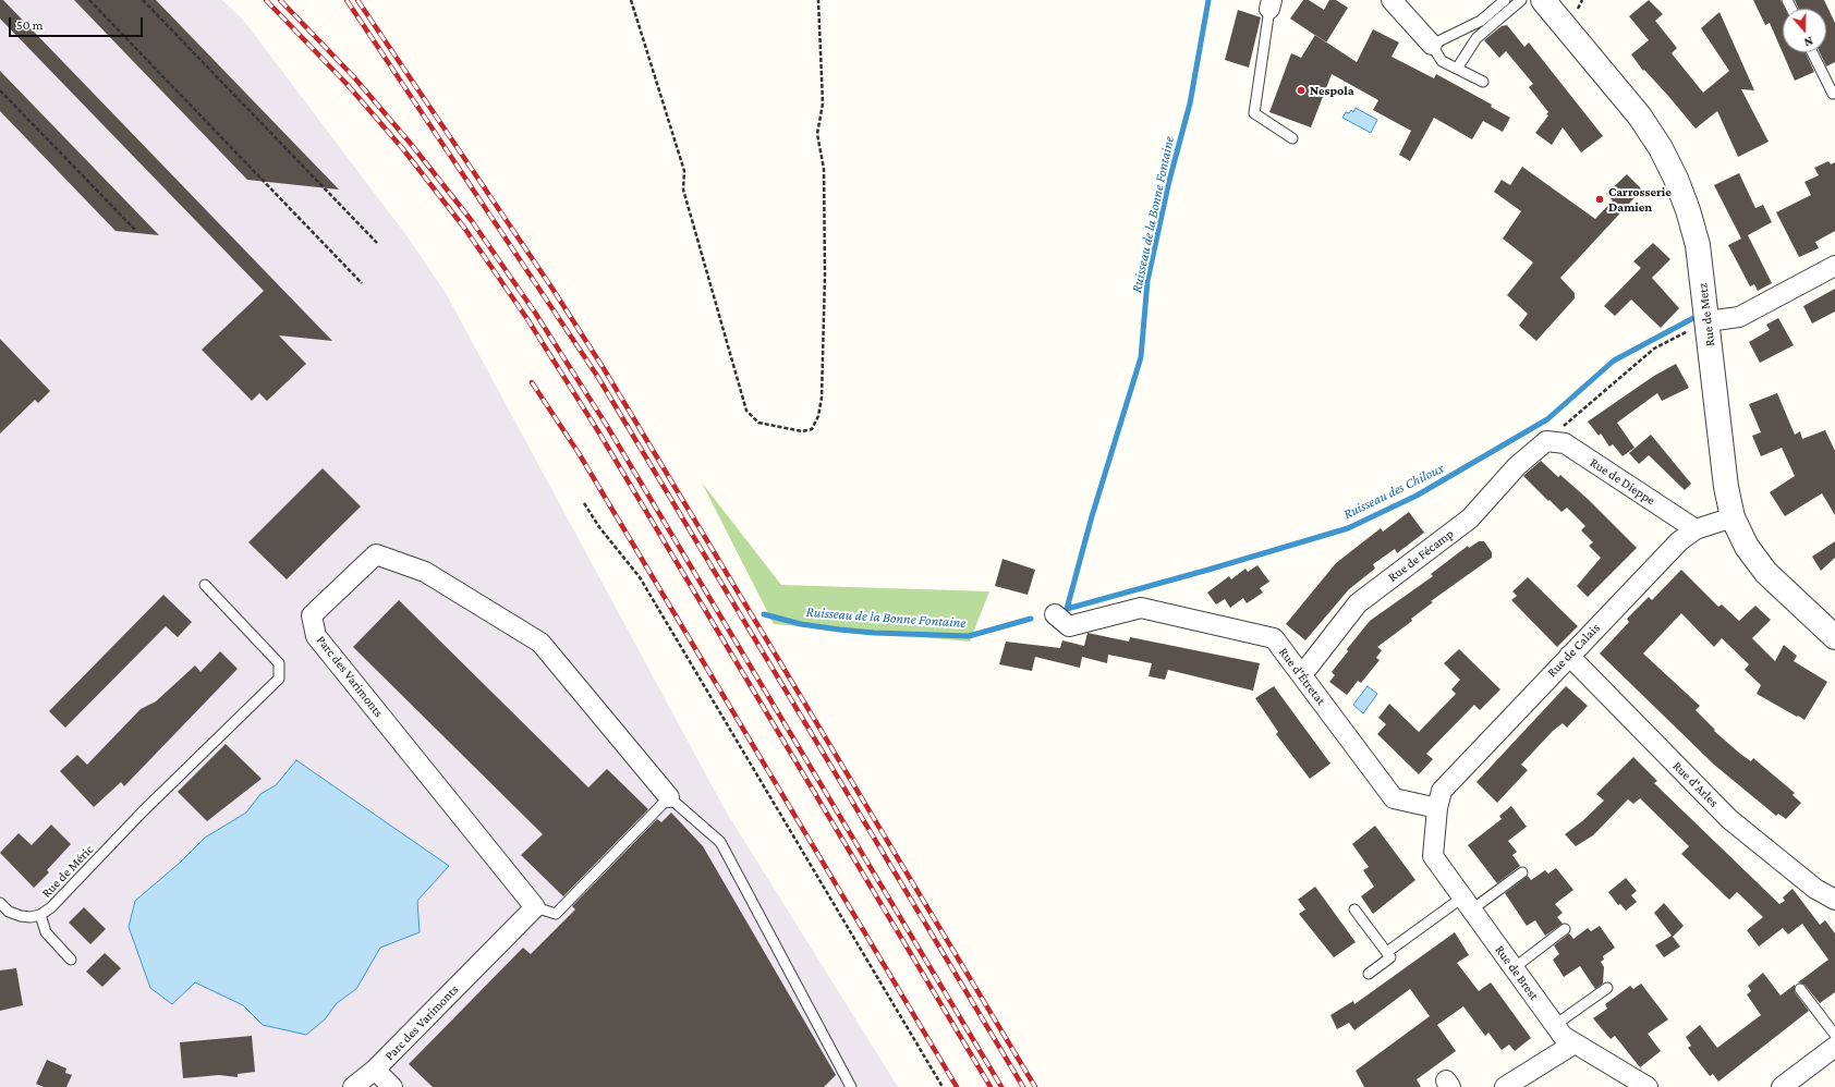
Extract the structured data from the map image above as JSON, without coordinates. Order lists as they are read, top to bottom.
{
  "streets": {
    "street": [
      "Rue de Metz",
      "Rue de Dieppe",
      "Rue de Fécamp",
      "Rue de Calais",
      "Parc des Varimonts",
      "Rue d'Étretat",
      "Rue d'Arles",
      "Rue de Brest"
    ],
    "lane": ["Rue de Méric"]
  },
  "crossings": [
    ["Rue de Metz", "Rue de Calais"],
    ["Rue de Dieppe", "Rue de Fécamp"],
    ["Rue de Dieppe", "Rue de Calais"],
    ["Rue de Fécamp", "Rue d'Étretat"],
    ["Rue de Calais", "Rue d'Étretat"],
    ["Rue de Calais", "Rue d'Arles"],
    ["Rue de Calais", "Rue de Brest"],
    ["Rue d'Étretat", "Rue de Brest"]
  ],
  "water": ["Ruisseau de la Bonne Fontaine", "Ruisseau des Chiloux"],
  "places": ["Nespola", "Carrosserie Damien"],
  "scale_bar": "50 m",
  "north": "bottom"
}
